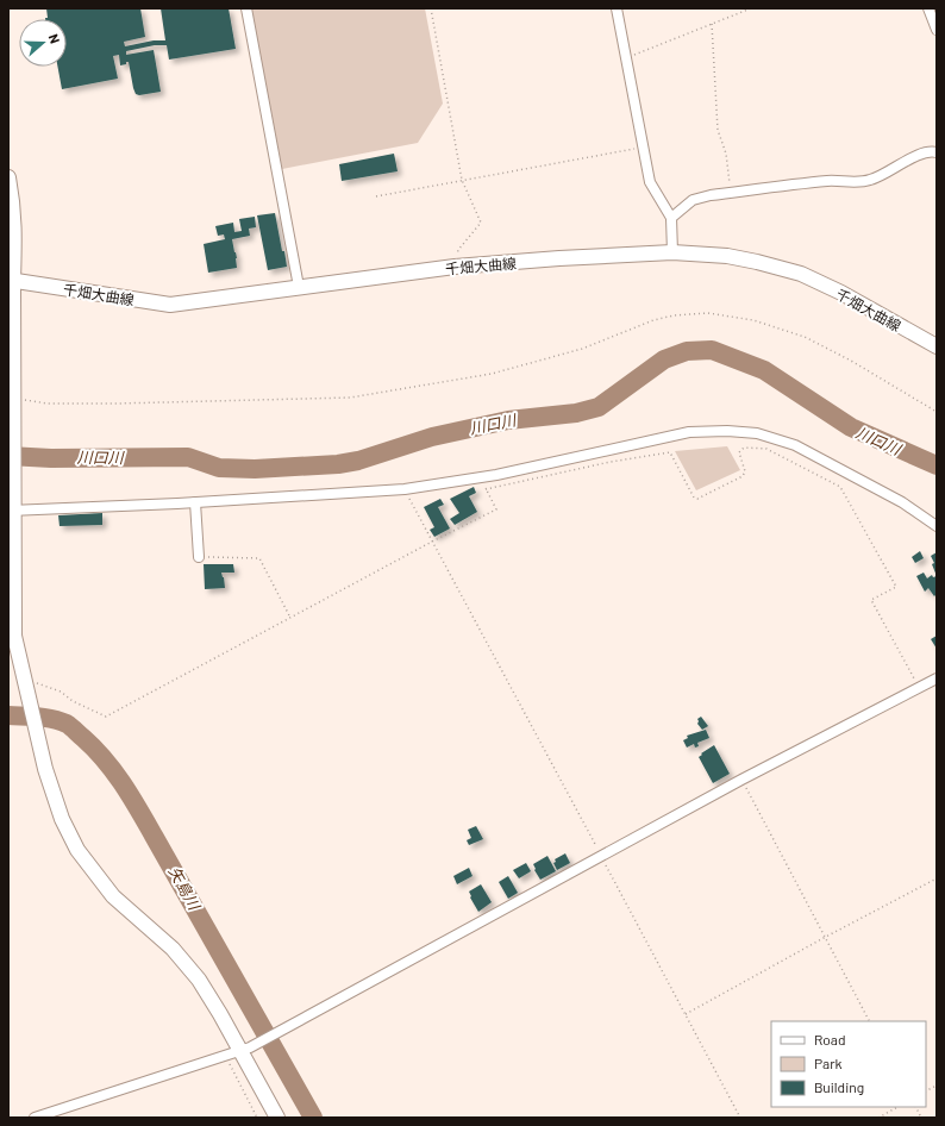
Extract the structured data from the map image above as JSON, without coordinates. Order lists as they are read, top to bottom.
{
  "streets": {
    "street": ["千畑大曲線"]
  },
  "water": ["川口川", "矢島川"],
  "legend": ["Road", "Park", "Building"],
  "north": "right"
}
